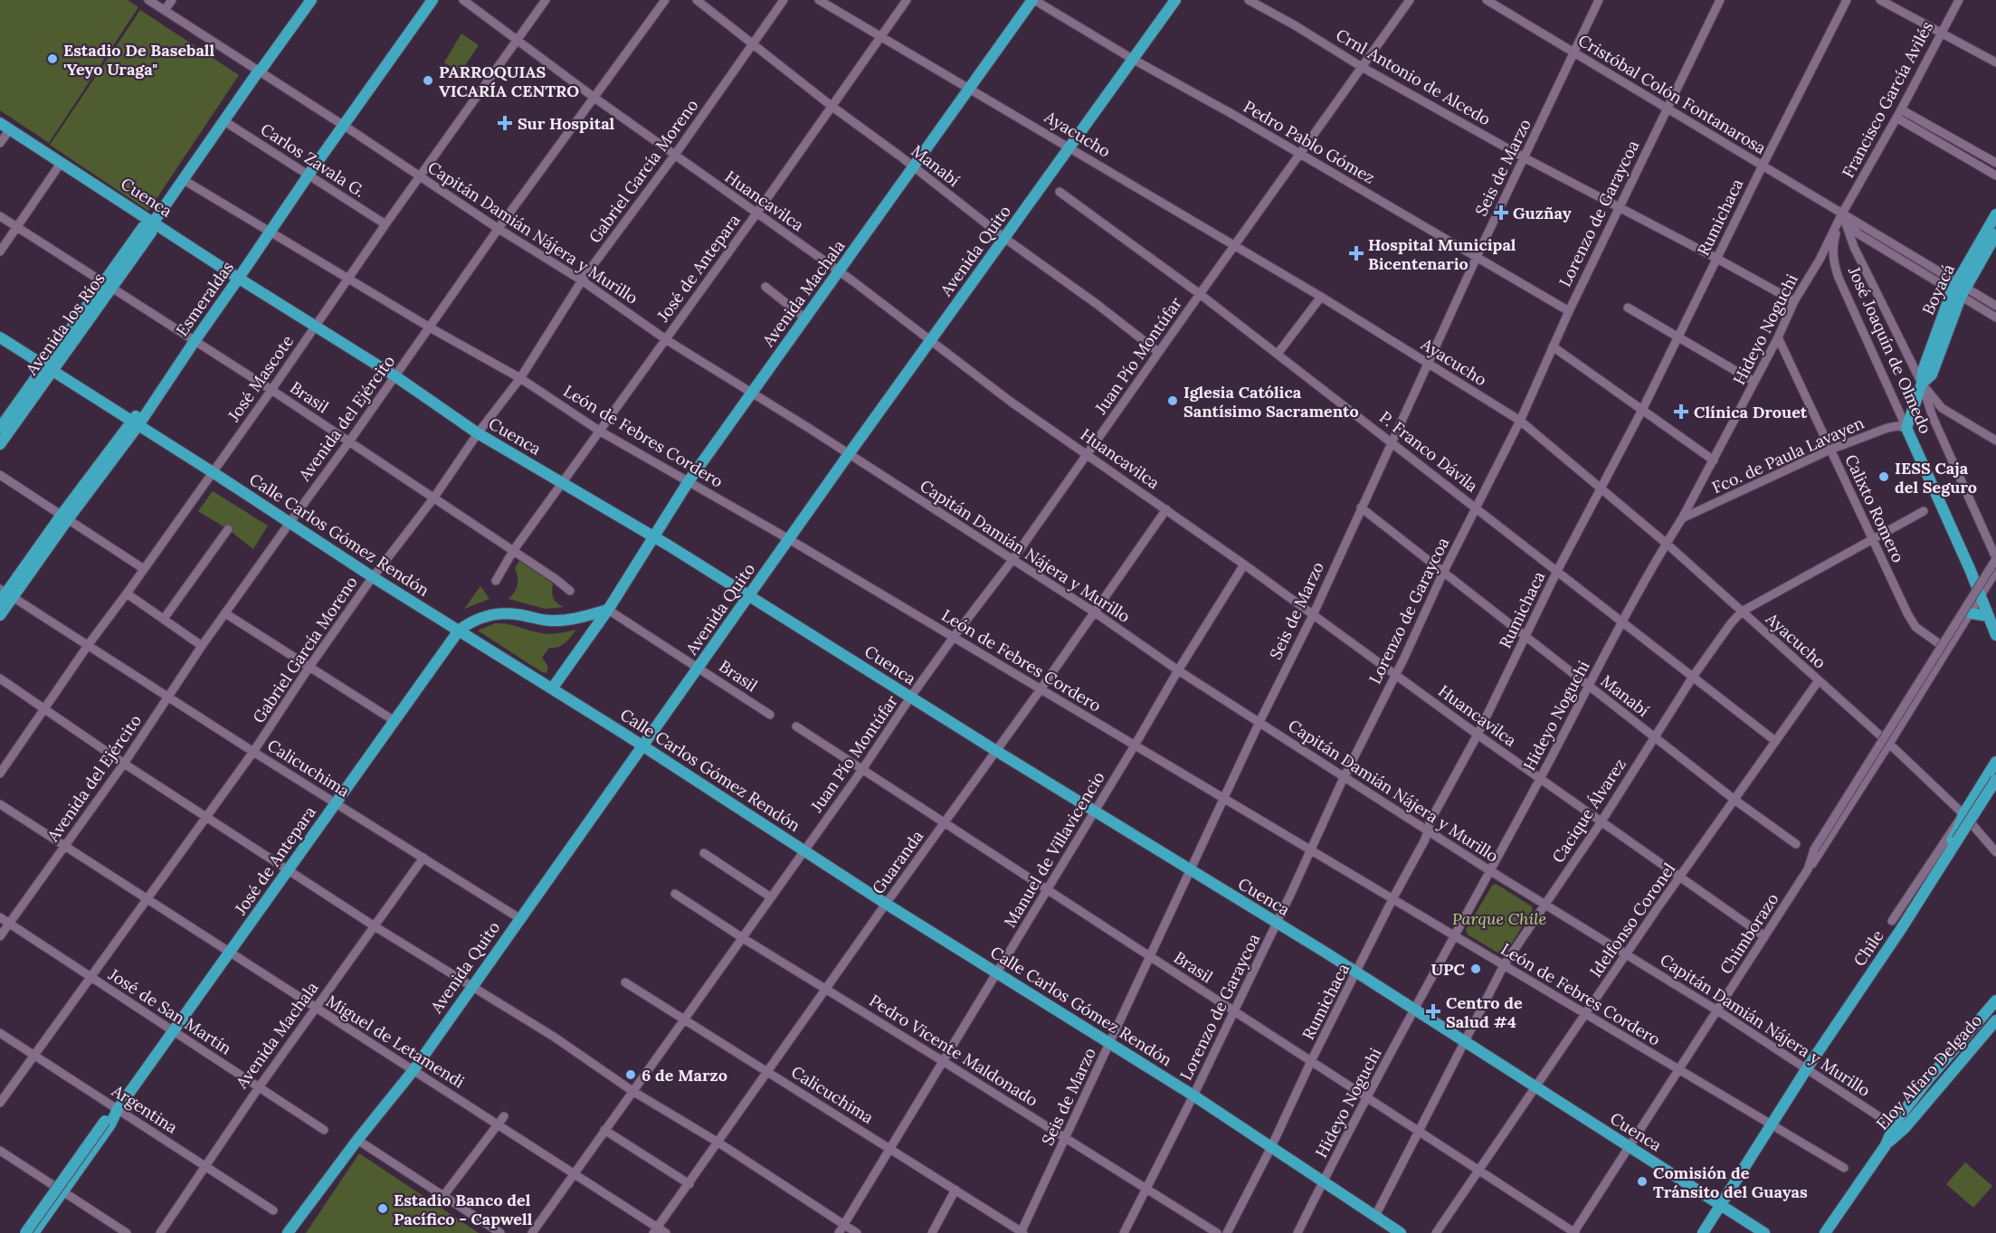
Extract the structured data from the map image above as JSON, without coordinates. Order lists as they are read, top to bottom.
{
  "streets": {
    "main road": [
      "Cuenca",
      "Avenida Quito",
      "José de Antepara",
      "Boyacá",
      "Avenida Machala",
      "Esmeraldas",
      "Avenida los Ríos",
      "José Joaquín de Olmedo",
      "Calle Carlos Gómez Rendón",
      "Chile",
      "Eloy Alfaro Delgado"
    ],
    "street": [
      "Crnl Antonio de Alcedo",
      "Cristóbal Colón Fontanarosa",
      "Francisco García Avilés",
      "Ayacucho",
      "Pedro Pablo Gómez",
      "Carlos Zavala G.",
      "Manabí",
      "Seis de Marzo",
      "Gabriel García Moreno",
      "Huancavilca",
      "Lorenzo de Garaycoa",
      "Rumichaca",
      "Capitán Damián Nájera y Murillo",
      "Hideyo Noguchi",
      "Juan Pío Montúfar",
      "José Mascote",
      "Brasil",
      "Avenida del Ejército",
      "León de Febres Cordero",
      "P. Franco Dávila",
      "Fco. de Paula Lavayen",
      "Calixto Romero",
      "Calicuchima",
      "Cacique Álvarez",
      "Manuel de Villavicencio",
      "Guaranda",
      "Idelfonso Coronel",
      "Chimborazo",
      "José de San Martín",
      "Miguel de Letamendi",
      "Pedro Vicente Maldonado",
      "Argentina"
    ]
  },
  "crossings": [
    ["Crnl Antonio de Alcedo", "Seis de Marzo"],
    ["Crnl Antonio de Alcedo", "Lorenzo de Garaycoa"],
    ["Crnl Antonio de Alcedo", "Rumichaca"],
    ["Crnl Antonio de Alcedo", "Hideyo Noguchi"],
    ["Crnl Antonio de Alcedo", "Juan Pío Montúfar"],
    ["Cristóbal Colón Fontanarosa", "Francisco García Avilés"],
    ["Cristóbal Colón Fontanarosa", "Seis de Marzo"],
    ["Cristóbal Colón Fontanarosa", "Lorenzo de Garaycoa"],
    ["Cristóbal Colón Fontanarosa", "Rumichaca"],
    ["Cristóbal Colón Fontanarosa", "Boyacá"],
    ["Cristóbal Colón Fontanarosa", "Hideyo Noguchi"],
    ["Cristóbal Colón Fontanarosa", "José Joaquín de Olmedo"],
    ["Francisco García Avilés", "Hideyo Noguchi"],
    ["Francisco García Avilés", "José Joaquín de Olmedo"],
    ["Ayacucho", "Seis de Marzo"],
    ["Ayacucho", "Lorenzo de Garaycoa"],
    ["Ayacucho", "Rumichaca"],
    ["Ayacucho", "Avenida Quito"],
    ["Ayacucho", "José de Antepara"],
    ["Ayacucho", "Avenida Machala"],
    ["Ayacucho", "Hideyo Noguchi"],
    ["Ayacucho", "Juan Pío Montúfar"],
    ["Ayacucho", "Cacique Álvarez"],
    ["Ayacucho", "Idelfonso Coronel"],
    ["Ayacucho", "Chimborazo"],
    ["Ayacucho", "Chile"],
    ["Pedro Pablo Gómez", "Seis de Marzo"],
    ["Pedro Pablo Gómez", "Lorenzo de Garaycoa"],
    ["Pedro Pablo Gómez", "Avenida Quito"],
    ["Pedro Pablo Gómez", "Avenida Machala"],
    ["Pedro Pablo Gómez", "Juan Pío Montúfar"],
    ["Carlos Zavala G.", "Esmeraldas"],
    ["Carlos Zavala G.", "Avenida los Ríos"],
    ["Carlos Zavala G.", "José Mascote"],
    ["Manabí", "Seis de Marzo"],
    ["Manabí", "Gabriel García Moreno"],
    ["Manabí", "Lorenzo de Garaycoa"],
    ["Manabí", "Rumichaca"],
    ["Manabí", "Avenida Quito"],
    ["Manabí", "José de Antepara"],
    ["Manabí", "Avenida Machala"],
    ["Manabí", "Hideyo Noguchi"],
    ["Manabí", "Juan Pío Montúfar"],
    ["Manabí", "Cacique Álvarez"],
    ["Manabí", "Idelfonso Coronel"],
    ["Seis de Marzo", "Cuenca"],
    ["Seis de Marzo", "Huancavilca"],
    ["Seis de Marzo", "Capitán Damián Nájera y Murillo"],
    ["Seis de Marzo", "Brasil"],
    ["Seis de Marzo", "León de Febres Cordero"],
    ["Seis de Marzo", "P. Franco Dávila"],
    ["Seis de Marzo", "Calle Carlos Gómez Rendón"],
    ["Seis de Marzo", "Calicuchima"],
    ["Seis de Marzo", "Pedro Vicente Maldonado"],
    ["Gabriel García Moreno", "Cuenca"],
    ["Gabriel García Moreno", "Huancavilca"],
    ["Gabriel García Moreno", "Capitán Damián Nájera y Murillo"],
    ["Gabriel García Moreno", "Brasil"],
    ["Gabriel García Moreno", "León de Febres Cordero"],
    ["Gabriel García Moreno", "Calle Carlos Gómez Rendón"],
    ["Gabriel García Moreno", "Calicuchima"],
    ["Gabriel García Moreno", "José de San Martín"],
    ["Gabriel García Moreno", "Miguel de Letamendi"],
    ["Gabriel García Moreno", "Argentina"],
    ["Cuenca", "Lorenzo de Garaycoa"],
    ["Cuenca", "Rumichaca"],
    ["Cuenca", "Avenida Quito"],
    ["Cuenca", "José de Antepara"],
    ["Cuenca", "Avenida Machala"],
    ["Cuenca", "Esmeraldas"],
    ["Cuenca", "Avenida los Ríos"],
    ["Cuenca", "Hideyo Noguchi"],
    ["Cuenca", "Juan Pío Montúfar"],
    ["Cuenca", "José Mascote"],
    ["Cuenca", "Avenida del Ejército"],
    ["Cuenca", "Cacique Álvarez"],
    ["Cuenca", "Manuel de Villavicencio"],
    ["Cuenca", "Guaranda"],
    ["Cuenca", "Idelfonso Coronel"],
    ["Cuenca", "Chimborazo"],
    ["Cuenca", "Chile"],
    ["Huancavilca", "Lorenzo de Garaycoa"],
    ["Huancavilca", "Rumichaca"],
    ["Huancavilca", "Avenida Quito"],
    ["Huancavilca", "José de Antepara"],
    ["Huancavilca", "Avenida Machala"],
    ["Huancavilca", "Hideyo Noguchi"],
    ["Huancavilca", "Juan Pío Montúfar"],
    ["Huancavilca", "José Mascote"],
    ["Huancavilca", "Avenida del Ejército"],
    ["Huancavilca", "Cacique Álvarez"],
    ["Huancavilca", "Manuel de Villavicencio"],
    ["Huancavilca", "Guaranda"],
    ["Huancavilca", "Idelfonso Coronel"],
    ["Huancavilca", "Chimborazo"],
    ["Lorenzo de Garaycoa", "Capitán Damián Nájera y Murillo"],
    ["Lorenzo de Garaycoa", "Brasil"],
    ["Lorenzo de Garaycoa", "León de Febres Cordero"],
    ["Lorenzo de Garaycoa", "P. Franco Dávila"],
    ["Lorenzo de Garaycoa", "Calle Carlos Gómez Rendón"],
    ["Lorenzo de Garaycoa", "Pedro Vicente Maldonado"],
    ["Rumichaca", "Capitán Damián Nájera y Murillo"],
    ["Rumichaca", "Brasil"],
    ["Rumichaca", "León de Febres Cordero"],
    ["Rumichaca", "P. Franco Dávila"],
    ["Rumichaca", "Calle Carlos Gómez Rendón"],
    ["Capitán Damián Nájera y Murillo", "Avenida Quito"],
    ["Capitán Damián Nájera y Murillo", "José de Antepara"],
    ["Capitán Damián Nájera y Murillo", "Avenida Machala"],
    ["Capitán Damián Nájera y Murillo", "Esmeraldas"],
    ["Capitán Damián Nájera y Murillo", "Avenida los Ríos"],
    ["Capitán Damián Nájera y Murillo", "Hideyo Noguchi"],
    ["Capitán Damián Nájera y Murillo", "Juan Pío Montúfar"],
    ["Capitán Damián Nájera y Murillo", "José Mascote"],
    ["Capitán Damián Nájera y Murillo", "Avenida del Ejército"],
    ["Capitán Damián Nájera y Murillo", "Cacique Álvarez"],
    ["Capitán Damián Nájera y Murillo", "Manuel de Villavicencio"],
    ["Capitán Damián Nájera y Murillo", "Guaranda"],
    ["Capitán Damián Nájera y Murillo", "Idelfonso Coronel"],
    ["Capitán Damián Nájera y Murillo", "Chimborazo"],
    ["Capitán Damián Nájera y Murillo", "Chile"],
    ["Avenida Quito", "Brasil"],
    ["Avenida Quito", "León de Febres Cordero"],
    ["Avenida Quito", "Calle Carlos Gómez Rendón"],
    ["Avenida Quito", "Calicuchima"],
    ["Avenida Quito", "Miguel de Letamendi"],
    ["José de Antepara", "Brasil"],
    ["José de Antepara", "León de Febres Cordero"],
    ["José de Antepara", "Calle Carlos Gómez Rendón"],
    ["José de Antepara", "Calicuchima"],
    ["José de Antepara", "José de San Martín"],
    ["José de Antepara", "Miguel de Letamendi"],
    ["José de Antepara", "Argentina"],
    ["Boyacá", "José Joaquín de Olmedo"],
    ["Boyacá", "Fco. de Paula Lavayen"],
    ["Avenida Machala", "Brasil"],
    ["Avenida Machala", "León de Febres Cordero"],
    ["Avenida Machala", "Calle Carlos Gómez Rendón"],
    ["Avenida Machala", "Calicuchima"],
    ["Avenida Machala", "José de San Martín"],
    ["Avenida Machala", "Miguel de Letamendi"],
    ["Avenida Machala", "Argentina"],
    ["Esmeraldas", "Brasil"],
    ["Esmeraldas", "León de Febres Cordero"],
    ["Esmeraldas", "Calle Carlos Gómez Rendón"],
    ["Esmeraldas", "Calicuchima"],
    ["Avenida los Ríos", "Brasil"],
    ["Avenida los Ríos", "León de Febres Cordero"],
    ["Avenida los Ríos", "Calle Carlos Gómez Rendón"],
    ["Hideyo Noguchi", "José Joaquín de Olmedo"],
    ["Hideyo Noguchi", "Brasil"],
    ["Hideyo Noguchi", "León de Febres Cordero"],
    ["Hideyo Noguchi", "P. Franco Dávila"],
    ["Hideyo Noguchi", "Fco. de Paula Lavayen"],
    ["Hideyo Noguchi", "Calixto Romero"],
    ["Hideyo Noguchi", "Calle Carlos Gómez Rendón"],
    ["José Joaquín de Olmedo", "Fco. de Paula Lavayen"],
    ["José Joaquín de Olmedo", "Chimborazo"],
    ["Juan Pío Montúfar", "Brasil"],
    ["Juan Pío Montúfar", "León de Febres Cordero"],
    ["Juan Pío Montúfar", "P. Franco Dávila"],
    ["Juan Pío Montúfar", "Calle Carlos Gómez Rendón"],
    ["Juan Pío Montúfar", "Calicuchima"],
    ["Juan Pío Montúfar", "Miguel de Letamendi"],
    ["Juan Pío Montúfar", "Pedro Vicente Maldonado"],
    ["José Mascote", "Brasil"],
    ["José Mascote", "León de Febres Cordero"],
    ["José Mascote", "Calle Carlos Gómez Rendón"],
    ["José Mascote", "Calicuchima"],
    ["Brasil", "Avenida del Ejército"],
    ["Brasil", "Cacique Álvarez"],
    ["Brasil", "Manuel de Villavicencio"],
    ["Brasil", "Guaranda"],
    ["Brasil", "Idelfonso Coronel"],
    ["Brasil", "Chimborazo"],
    ["Avenida del Ejército", "León de Febres Cordero"],
    ["Avenida del Ejército", "Calle Carlos Gómez Rendón"],
    ["Avenida del Ejército", "Calicuchima"],
    ["Avenida del Ejército", "José de San Martín"],
    ["Avenida del Ejército", "Miguel de Letamendi"],
    ["León de Febres Cordero", "Cacique Álvarez"],
    ["León de Febres Cordero", "Manuel de Villavicencio"],
    ["León de Febres Cordero", "Guaranda"],
    ["León de Febres Cordero", "Idelfonso Coronel"],
    ["León de Febres Cordero", "Chimborazo"],
    ["León de Febres Cordero", "Chile"],
    ["P. Franco Dávila", "Cacique Álvarez"],
    ["P. Franco Dávila", "Idelfonso Coronel"],
    ["Fco. de Paula Lavayen", "Calixto Romero"],
    ["Calixto Romero", "Cacique Álvarez"],
    ["Calixto Romero", "Chimborazo"],
    ["Calle Carlos Gómez Rendón", "Cacique Álvarez"],
    ["Calle Carlos Gómez Rendón", "Manuel de Villavicencio"],
    ["Calle Carlos Gómez Rendón", "Guaranda"],
    ["Calicuchima", "Manuel de Villavicencio"],
    ["Calicuchima", "Guaranda"],
    ["Manuel de Villavicencio", "Pedro Vicente Maldonado"],
    ["Guaranda", "Miguel de Letamendi"],
    ["Guaranda", "Pedro Vicente Maldonado"]
  ],
  "parks": ["Parque Chile"],
  "places": {
    "other": [
      "Estadio De Baseball 'Yeyo Uraga\"",
      "PARROQUIAS VICARÍA CENTRO",
      "Iglesia Católica Santísimo Sacramento",
      "IESS Caja del Seguro",
      "UPC",
      "6 de Marzo",
      "Comisión de Tránsito del Guayas",
      "Estadio Banco del Pacífico - Capwell"
    ],
    "health": [
      "Sur Hospital",
      "Guzñay",
      "Hospital Municipal Bicentenario",
      "Clínica Drouet",
      "Centro de Salud #4"
    ]
  }
}
